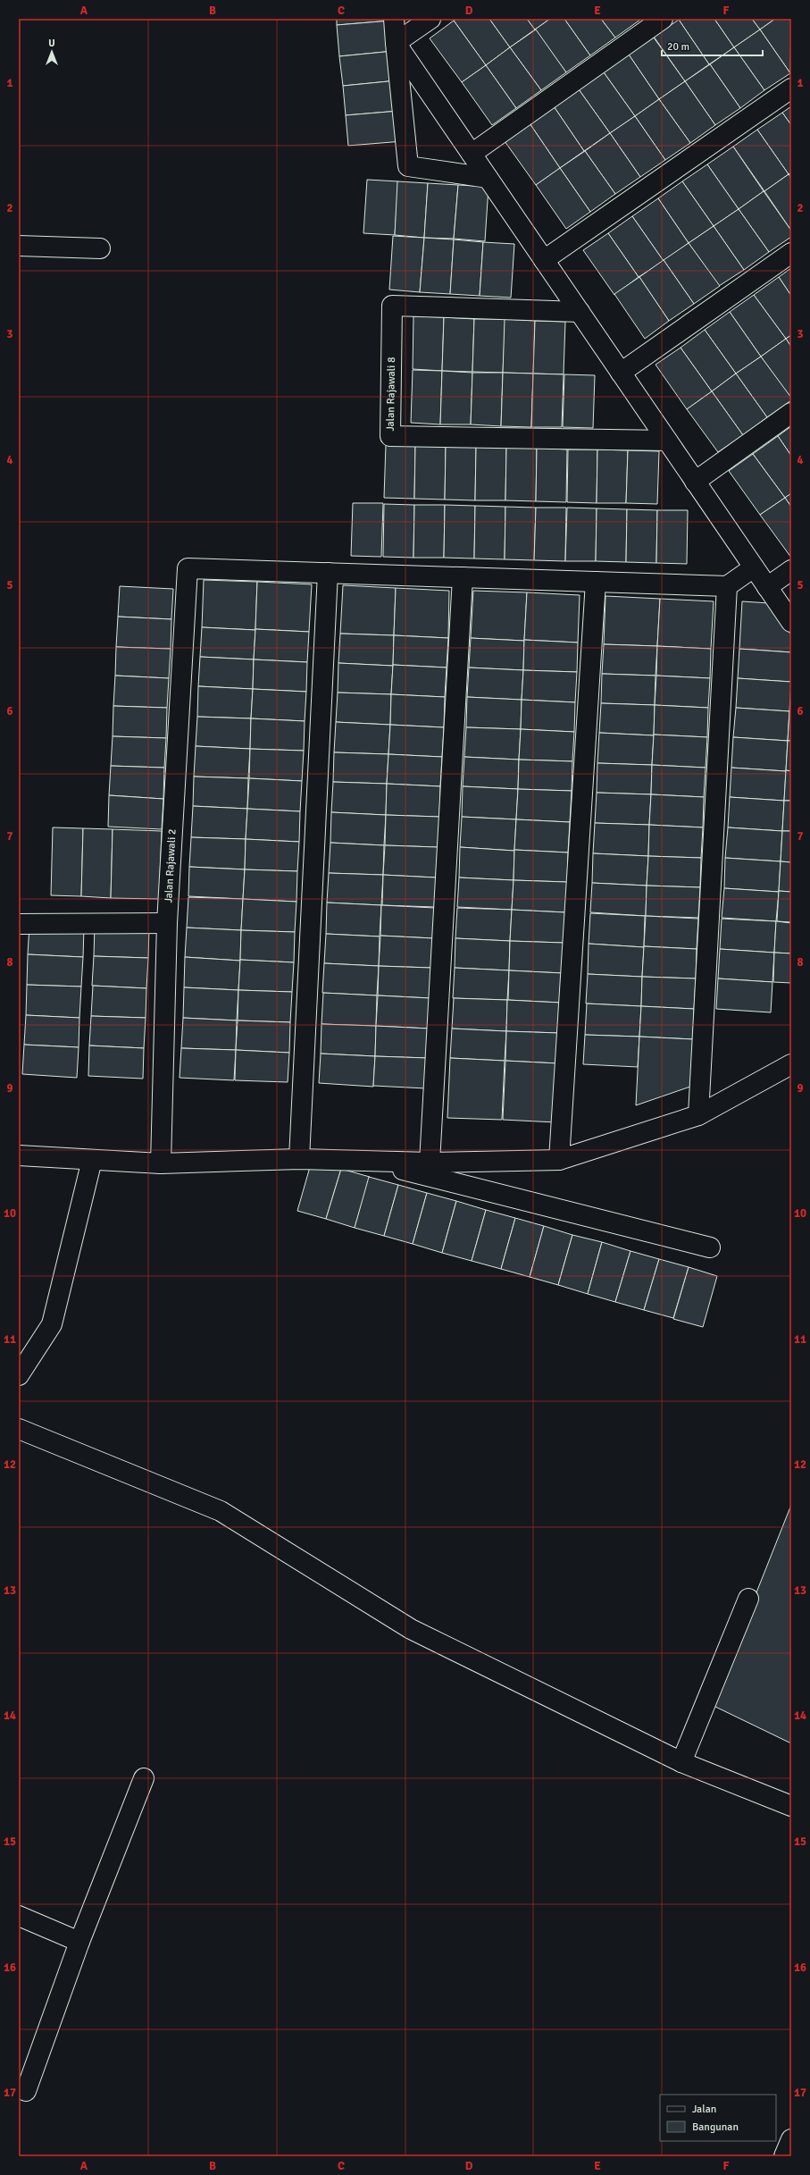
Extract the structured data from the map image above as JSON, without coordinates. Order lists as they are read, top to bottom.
{
  "streets": {
    "street": ["Jalan Rajawali 8", "Jalan Rajawali 2"]
  },
  "legend": ["Jalan", "Bangunan"],
  "scale_bar": "20 m",
  "north": "top",
  "grid": {
    "columns": [
      "A",
      "B",
      "C",
      "D",
      "E",
      "F"
    ],
    "rows": [
      "1",
      "2",
      "3",
      "4",
      "5",
      "6",
      "7",
      "8",
      "9",
      "10",
      "11",
      "12",
      "13",
      "14",
      "15",
      "16",
      "17"
    ]
  }
}
